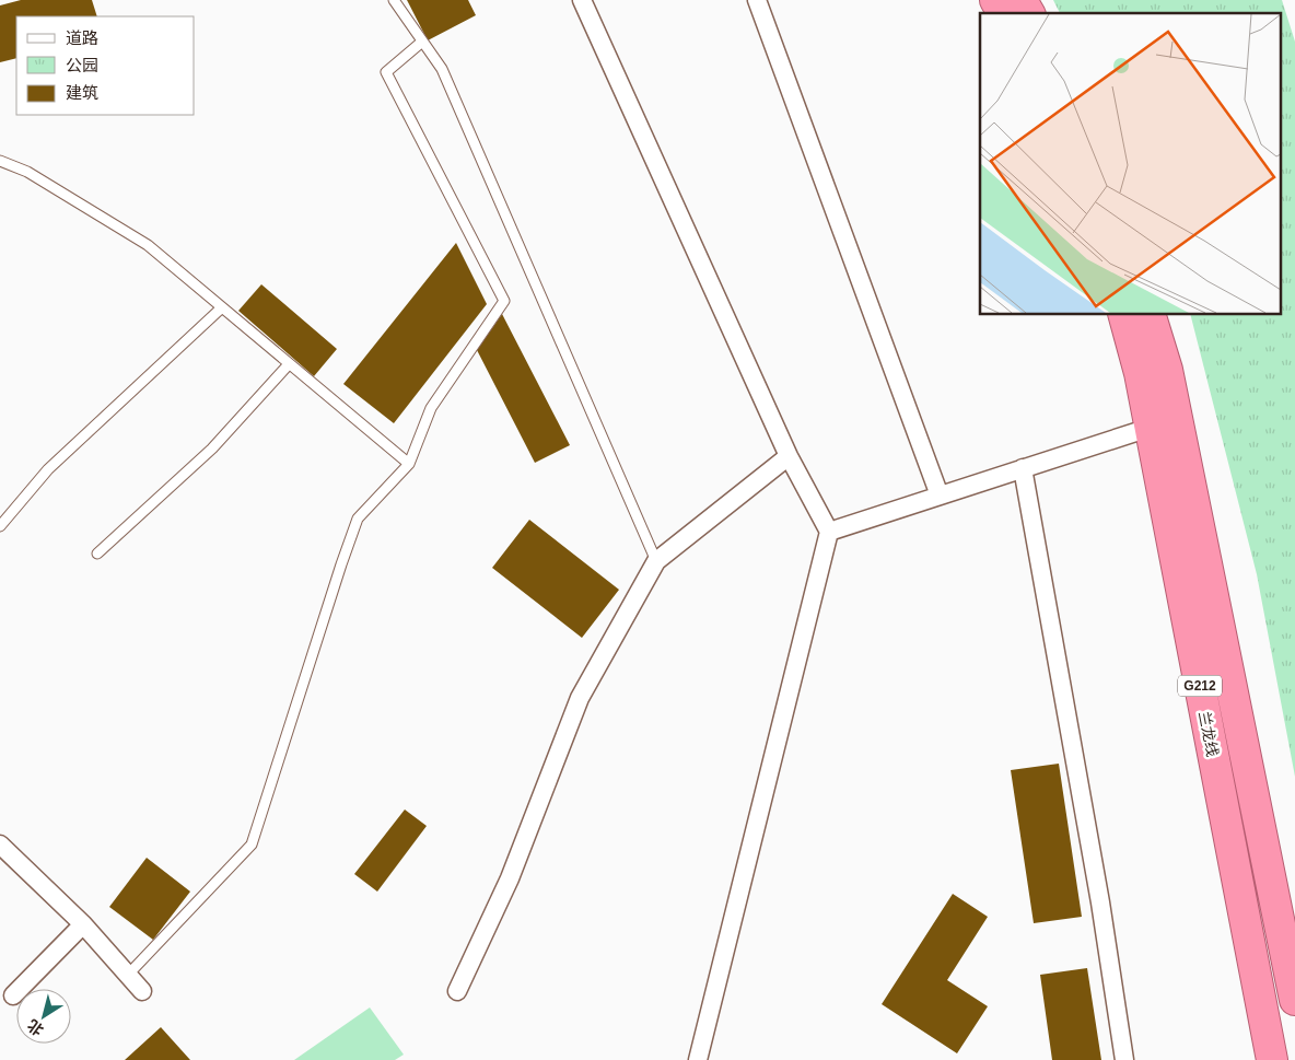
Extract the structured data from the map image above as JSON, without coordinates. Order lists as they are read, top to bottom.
{
  "streets": {
    "highway": ["G212", "兰龙线"]
  },
  "legend": ["道路", "公园", "建筑"],
  "north": "bottom left"
}
